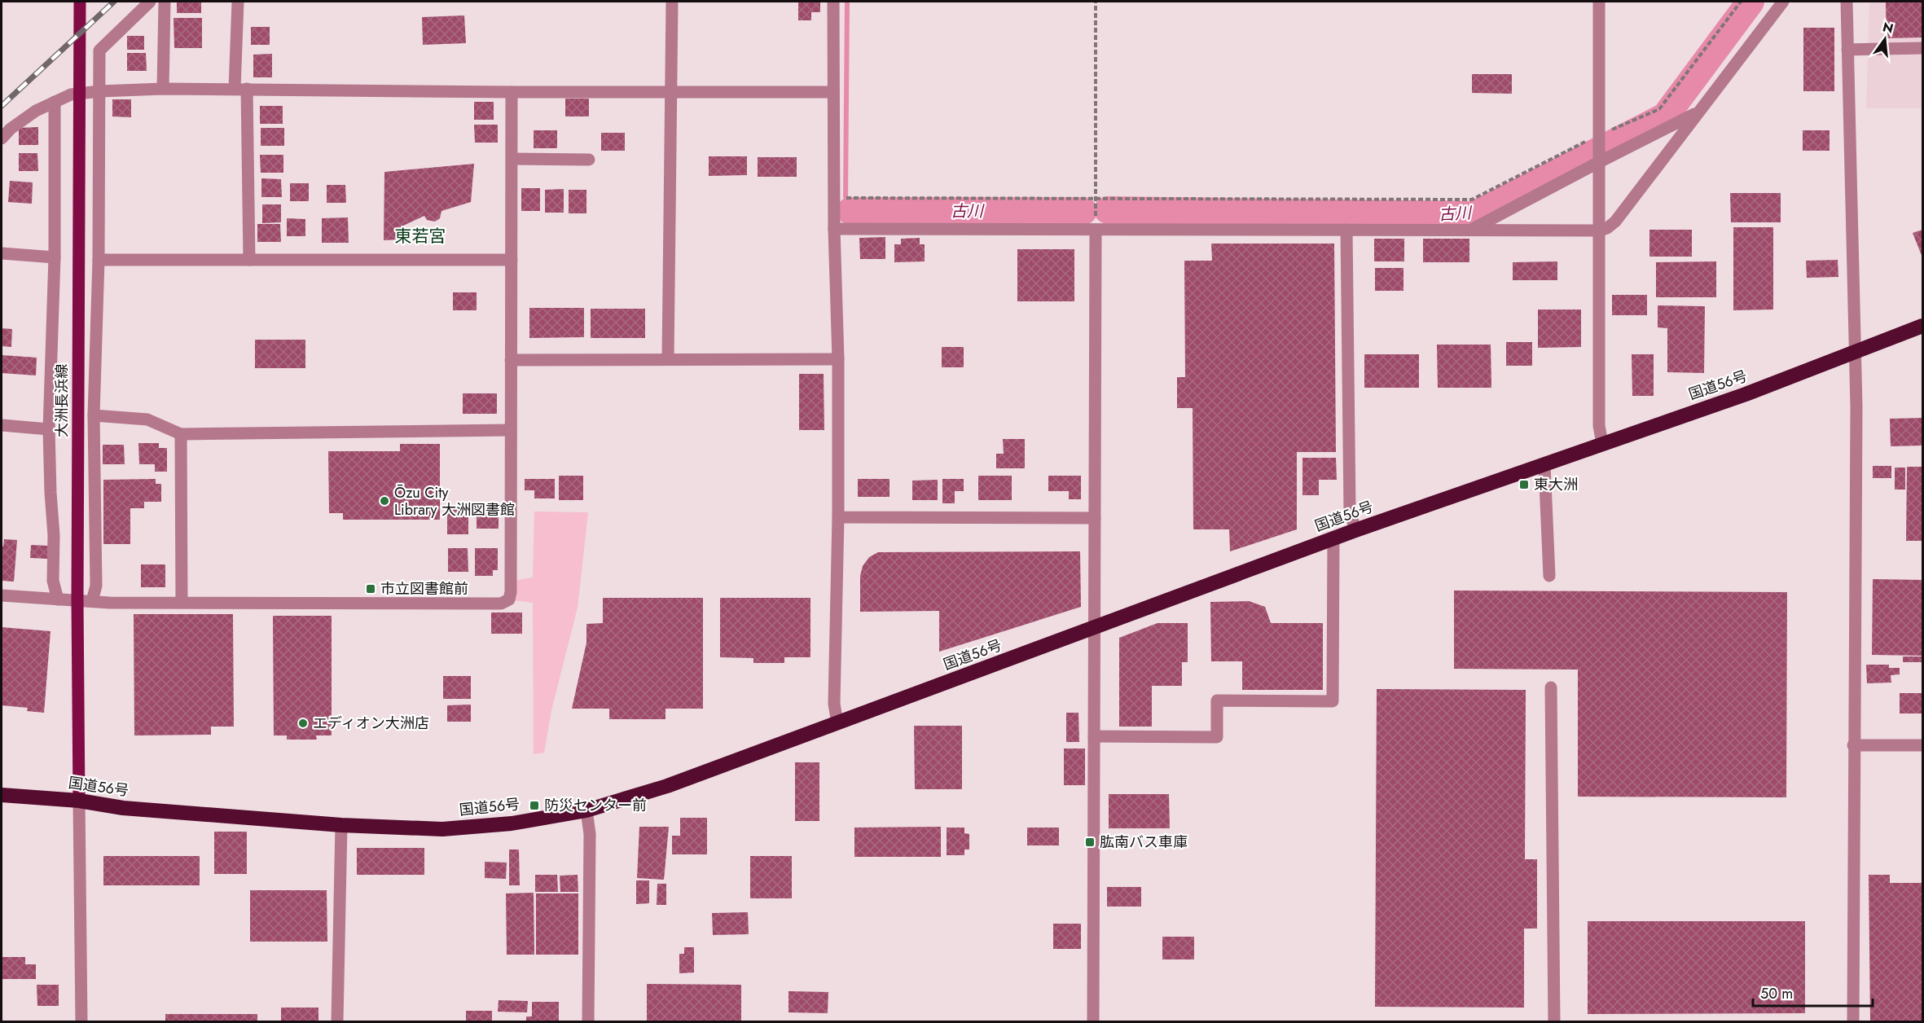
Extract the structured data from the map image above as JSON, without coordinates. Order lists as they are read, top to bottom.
{
  "streets": {
    "highway": ["国道56号"],
    "main road": ["大洲長浜線"]
  },
  "crossings": [
    ["国道56号", "大洲長浜線"]
  ],
  "districts": ["東若宮"],
  "water": ["古川"],
  "places": {
    "transit": [
      "東大洲",
      "市立図書館前",
      "防災センター前",
      "肱南バス車庫"
    ],
    "other": ["Ōzu City Library 大洲図書館", "エディオン大洲店"]
  },
  "scale_bar": "50 m",
  "north": "top"
}
